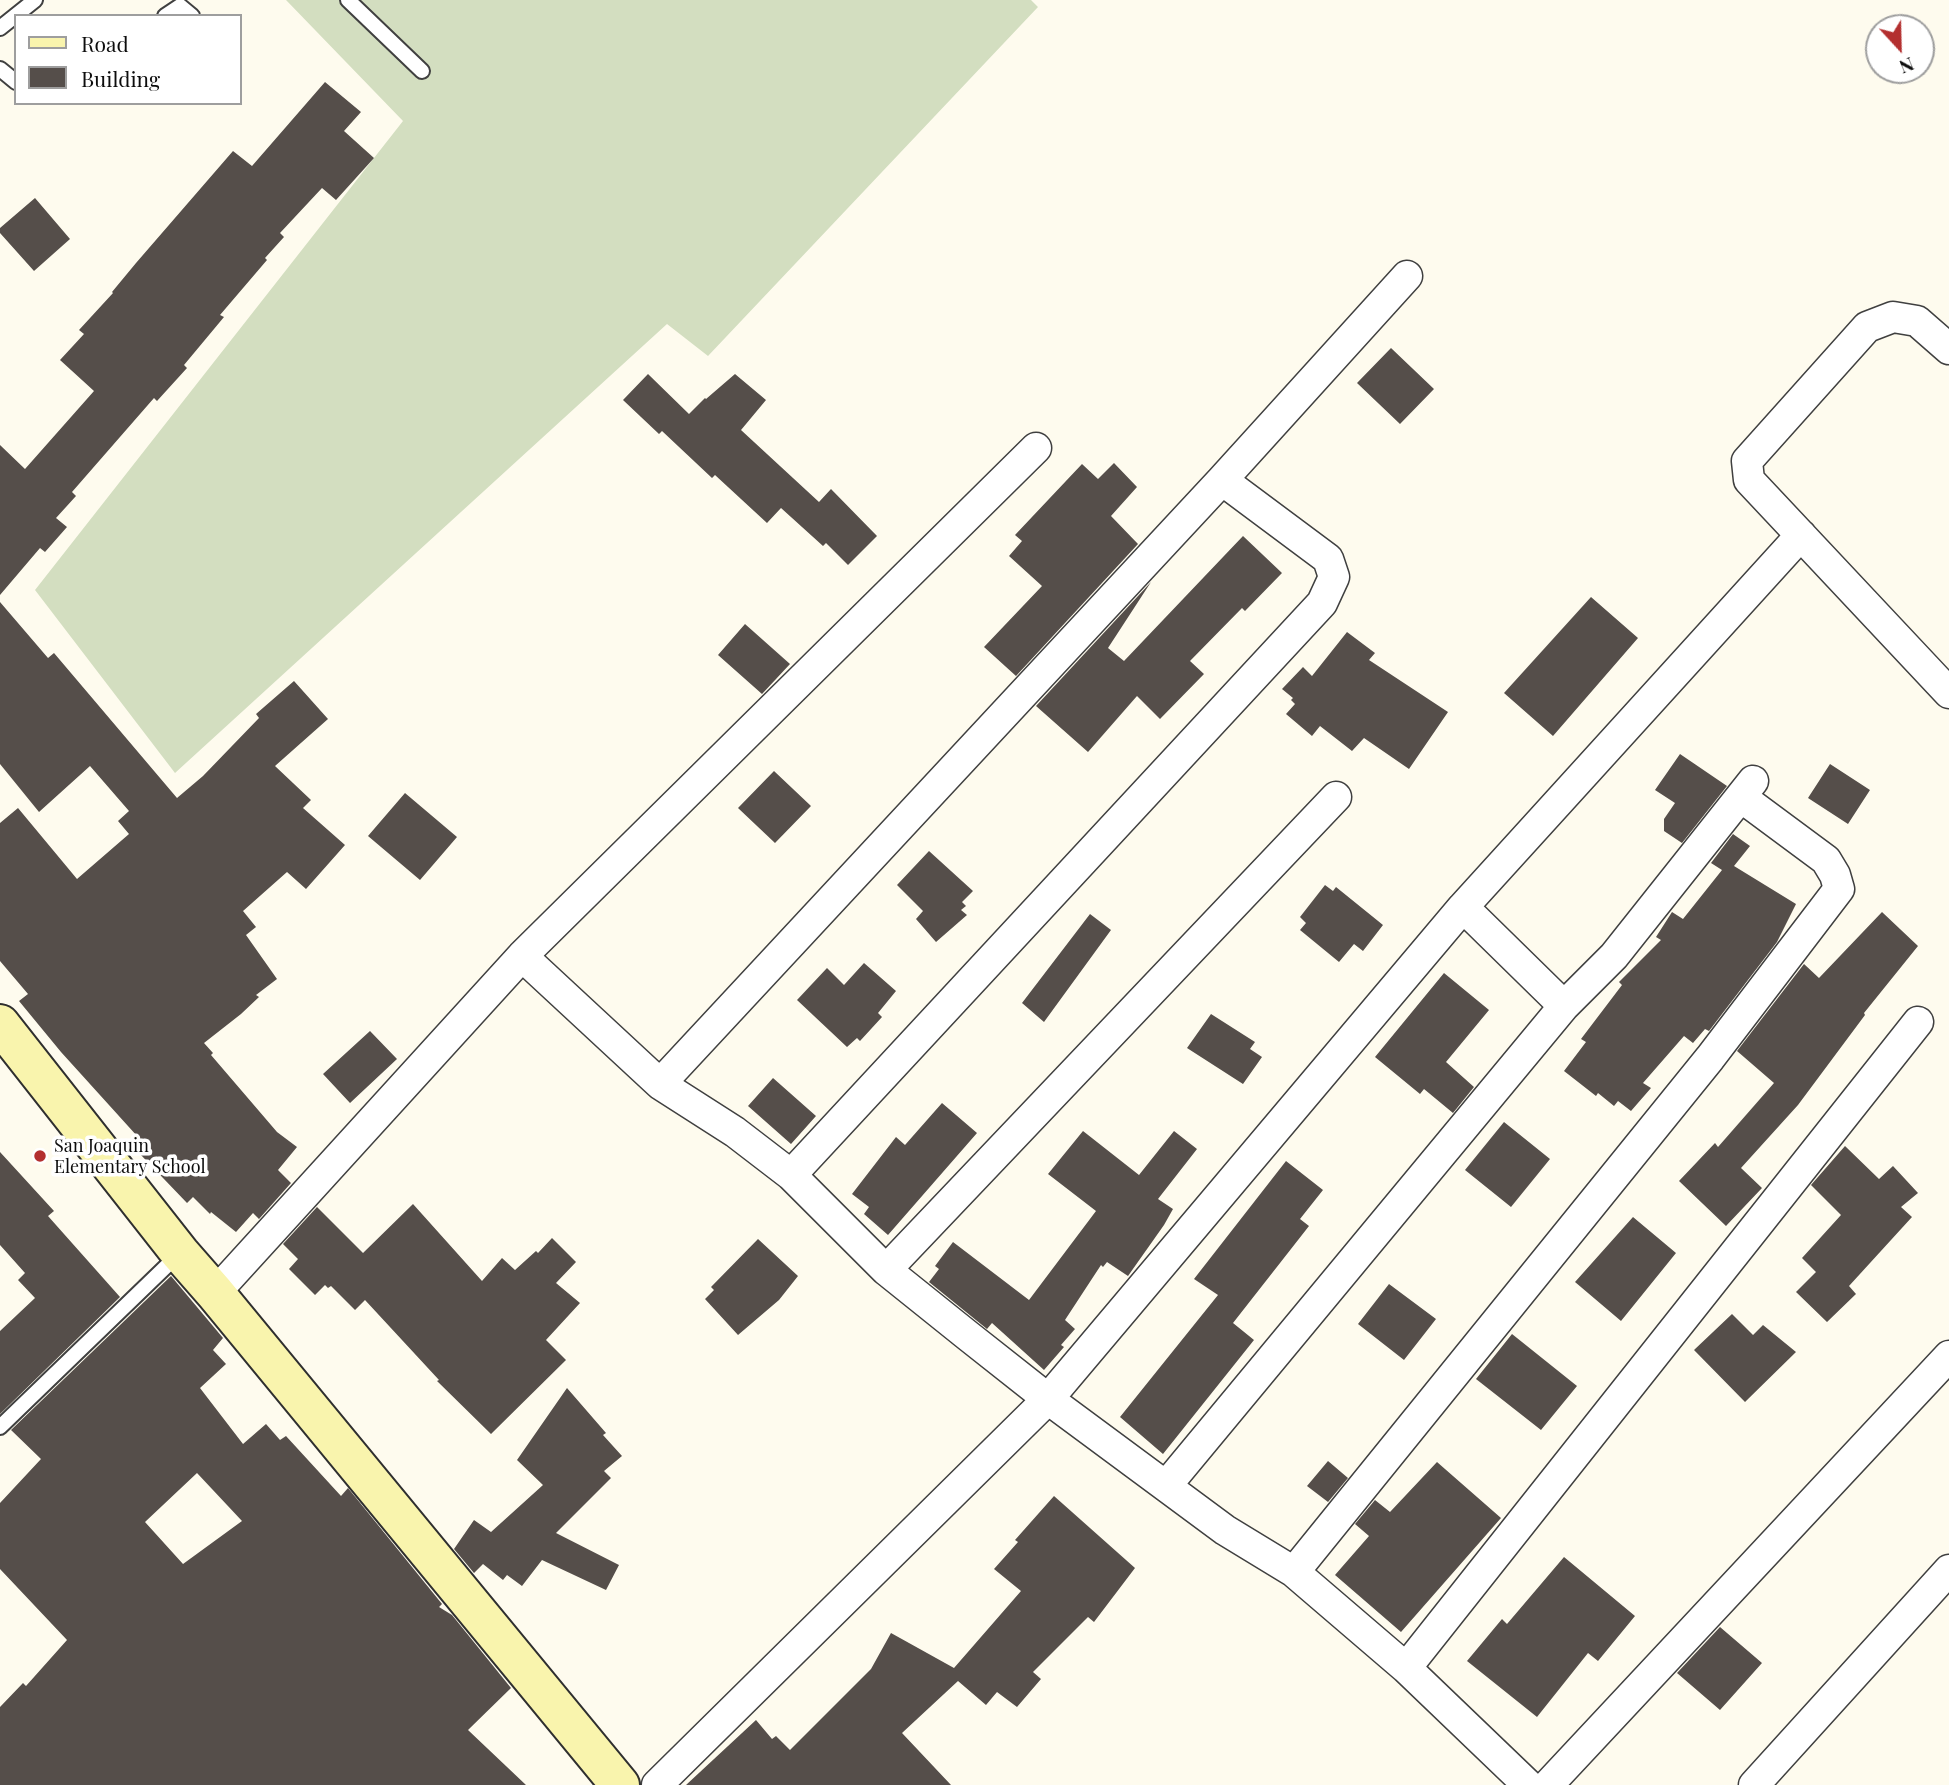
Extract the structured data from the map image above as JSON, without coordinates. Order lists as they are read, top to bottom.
{
  "places": ["San Joaquin Elementary School"],
  "legend": ["Road", "Building"],
  "north": "bottom"
}
